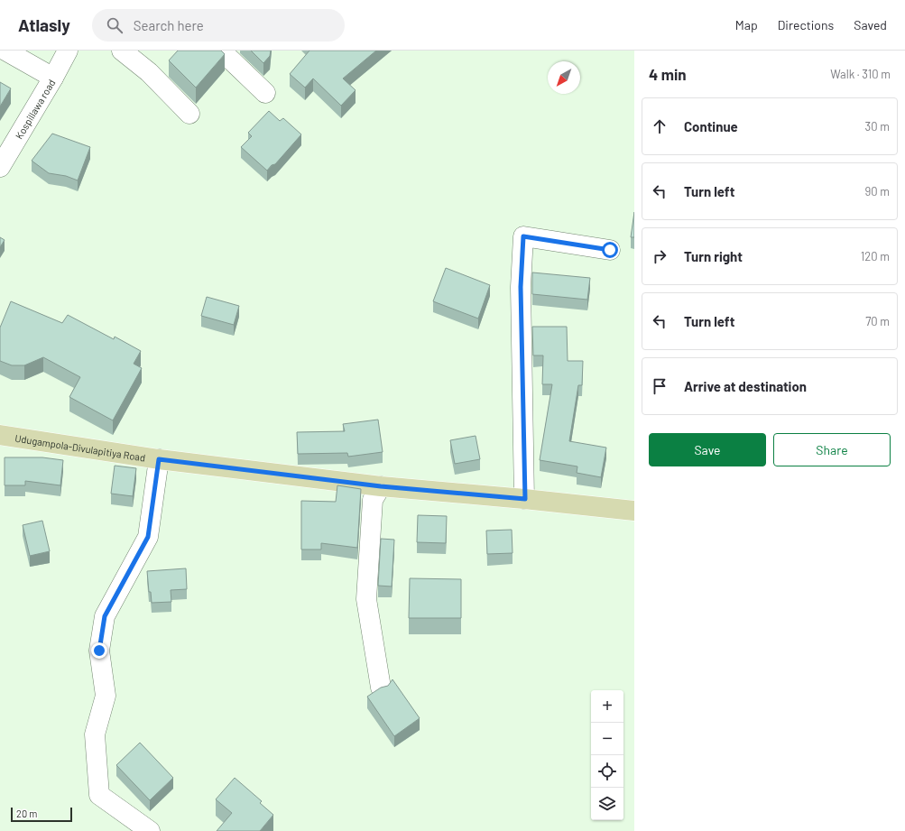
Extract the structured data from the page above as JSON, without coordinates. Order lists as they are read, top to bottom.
{
  "streets": {
    "main road": ["Udugampola-Divulapitiya Road"],
    "street": ["Kospillawa road"]
  },
  "scale_bar": "20 m",
  "north": "bottom left",
  "page": {
    "header": "Atlasly",
    "search": "Search here",
    "nav": ["Map", "Directions", "Saved"],
    "heading": ["4 min", "Walk · 310 m"],
    "list": [
      ["Continue", "30 m"],
      ["Turn left", "90 m"],
      ["Turn right", "120 m"],
      ["Turn left", "70 m"],
      "Arrive at destination"
    ],
    "buttons": ["Save", "Share"],
    "map_buttons": ["+", "−"],
    "scale": "20 m"
  }
}
